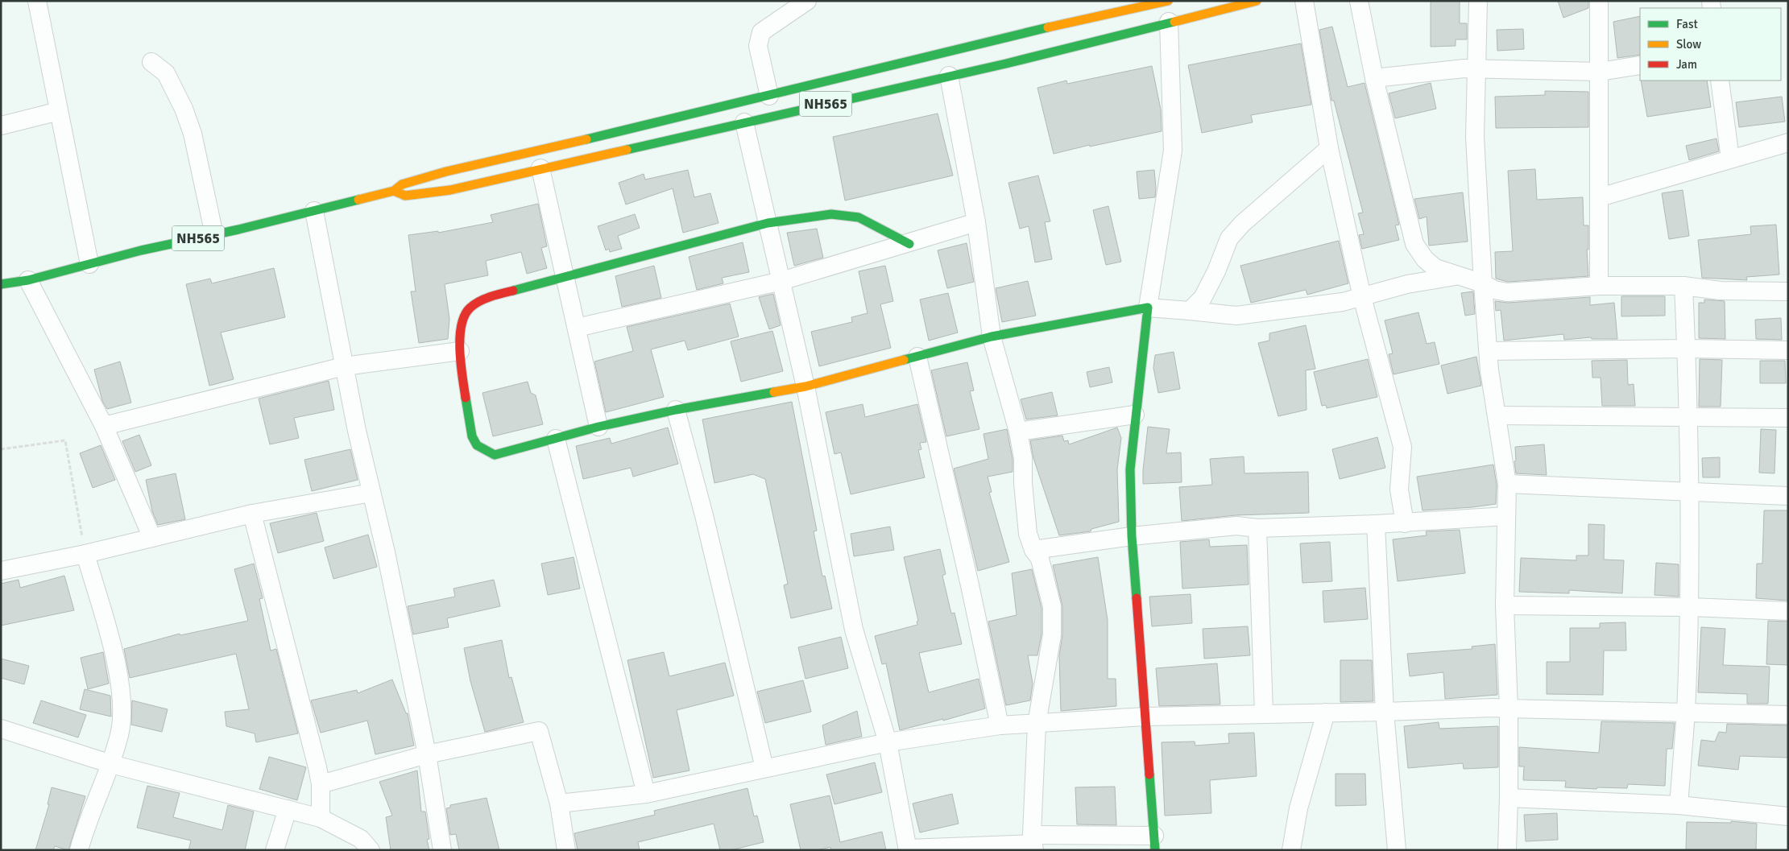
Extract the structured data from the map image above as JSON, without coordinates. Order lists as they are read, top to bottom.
{
  "streets": {
    "main road": ["NH565"]
  },
  "legend": ["Fast", "Slow", "Jam"]
}
